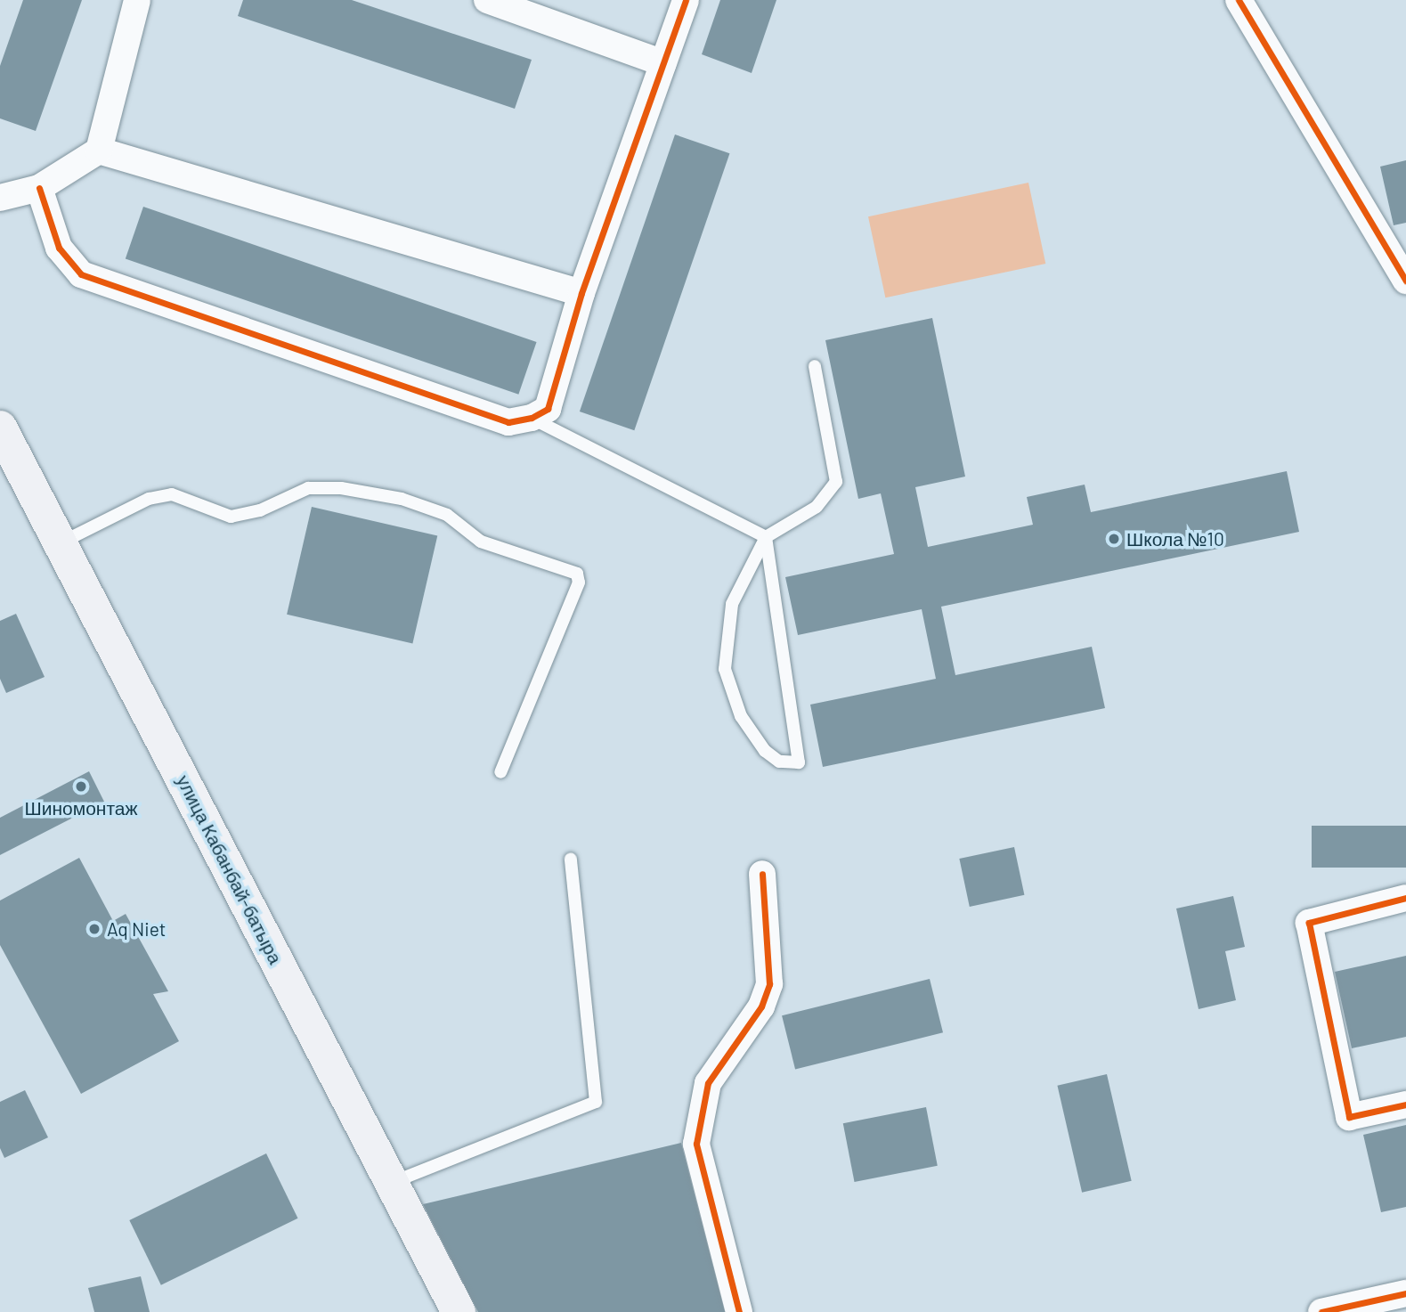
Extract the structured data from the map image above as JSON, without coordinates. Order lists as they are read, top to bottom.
{
  "streets": {
    "main road": ["улица Кабанбай-батыра"]
  },
  "places": ["Школа №10", "Шиномонтаж", "Aq Niet"]
}
